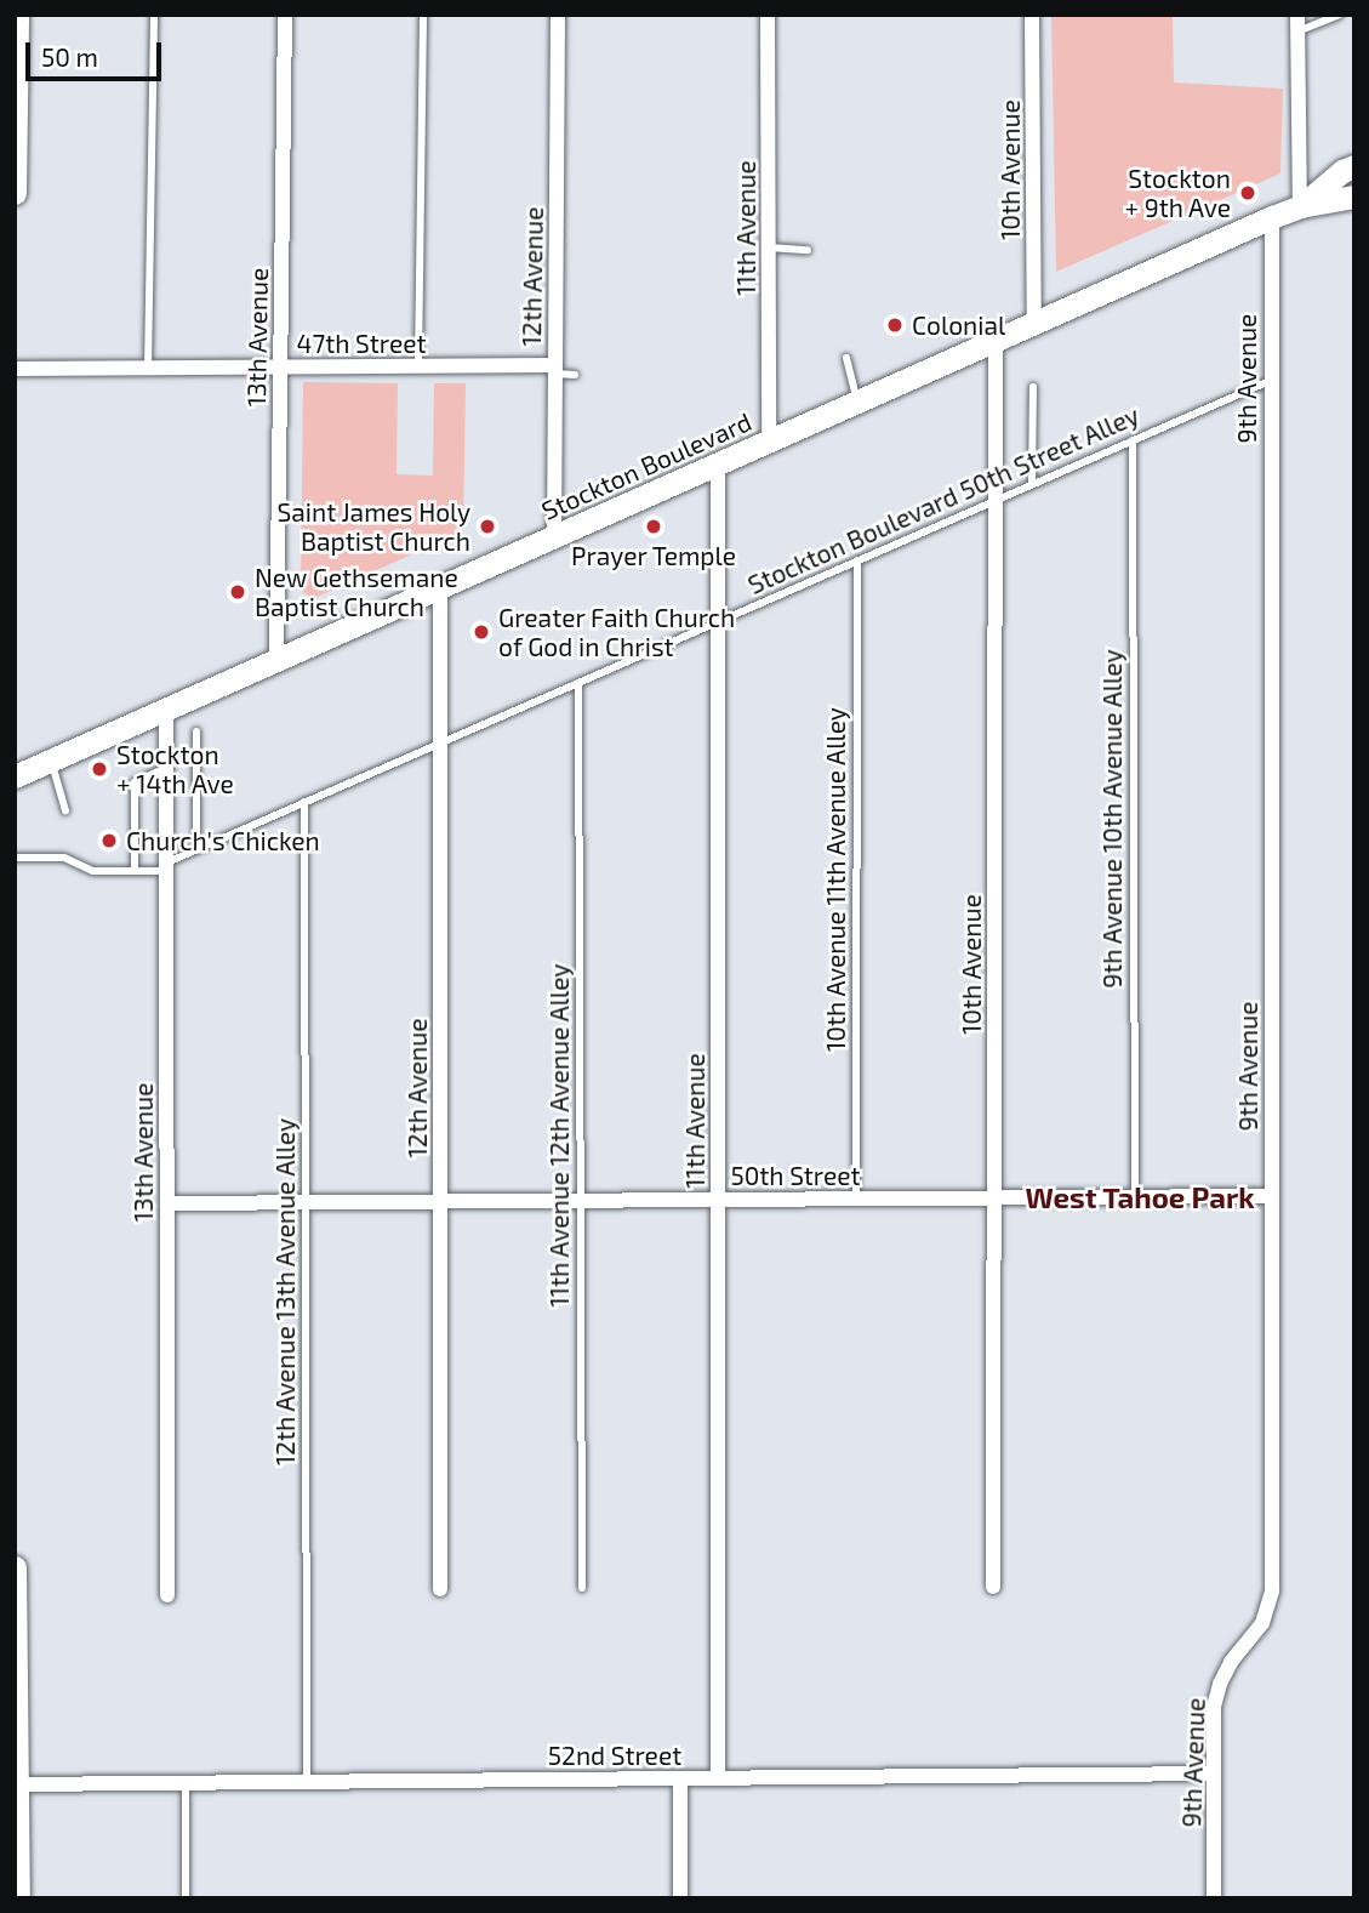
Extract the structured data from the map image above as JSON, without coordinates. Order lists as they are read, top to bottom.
{
  "streets": {
    "main road": ["Stockton Boulevard"],
    "street": [
      "10th Avenue",
      "11th Avenue",
      "12th Avenue",
      "13th Avenue",
      "47th Street",
      "9th Avenue",
      "50th Street",
      "52nd Street"
    ],
    "lane": [
      "Stockton Boulevard 50th Street Alley",
      "9th Avenue 10th Avenue Alley",
      "10th Avenue 11th Avenue Alley",
      "11th Avenue 12th Avenue Alley",
      "12th Avenue 13th Avenue Alley"
    ]
  },
  "crossings": [
    ["10th Avenue", "Stockton Boulevard"],
    ["10th Avenue", "Stockton Boulevard 50th Street Alley"],
    ["10th Avenue", "50th Street"],
    ["11th Avenue", "Stockton Boulevard"],
    ["11th Avenue", "Stockton Boulevard 50th Street Alley"],
    ["11th Avenue", "50th Street"],
    ["11th Avenue", "52nd Street"],
    ["12th Avenue", "47th Street"],
    ["12th Avenue", "Stockton Boulevard"],
    ["12th Avenue", "Stockton Boulevard 50th Street Alley"],
    ["12th Avenue", "50th Street"],
    ["13th Avenue", "47th Street"],
    ["13th Avenue", "Stockton Boulevard"],
    ["13th Avenue", "Stockton Boulevard 50th Street Alley"],
    ["13th Avenue", "50th Street"],
    ["9th Avenue", "Stockton Boulevard"],
    ["9th Avenue", "Stockton Boulevard 50th Street Alley"],
    ["9th Avenue", "50th Street"],
    ["9th Avenue", "52nd Street"],
    ["Stockton Boulevard 50th Street Alley", "9th Avenue 10th Avenue Alley"],
    ["Stockton Boulevard 50th Street Alley", "10th Avenue 11th Avenue Alley"],
    ["Stockton Boulevard 50th Street Alley", "11th Avenue 12th Avenue Alley"],
    ["Stockton Boulevard 50th Street Alley", "12th Avenue 13th Avenue Alley"],
    ["9th Avenue 10th Avenue Alley", "50th Street"],
    ["10th Avenue 11th Avenue Alley", "50th Street"],
    ["11th Avenue 12th Avenue Alley", "50th Street"],
    ["50th Street", "12th Avenue 13th Avenue Alley"],
    ["12th Avenue 13th Avenue Alley", "52nd Street"]
  ],
  "districts": ["West Tahoe Park"],
  "places": [
    "Stockton + 9th Ave",
    "Colonial",
    "Saint James Holy Baptist Church",
    "Prayer Temple",
    "New Gethsemane Baptist Church",
    "Greater Faith Church of God in Christ",
    "Stockton + 14th Ave",
    "Church's Chicken"
  ],
  "scale_bar": "50 m"
}
